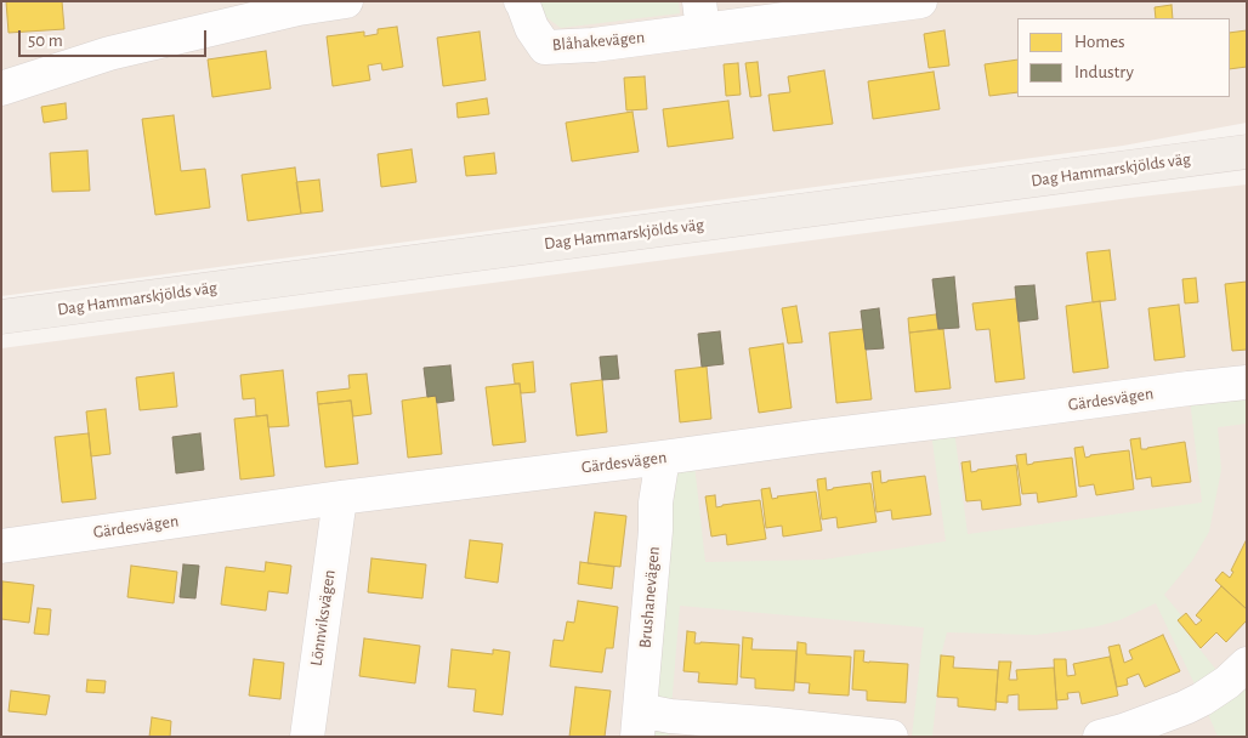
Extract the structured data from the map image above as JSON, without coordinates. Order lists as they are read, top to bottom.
{
  "streets": {
    "main road": ["Dag Hammarskjölds väg"],
    "street": [
      "Blåhakevägen",
      "Gärdesvägen",
      "Brushanevägen",
      "Lönnviksvägen"
    ]
  },
  "crossings": [
    ["Gärdesvägen", "Brushanevägen"],
    ["Gärdesvägen", "Lönnviksvägen"]
  ],
  "legend": ["Homes", "Industry"],
  "scale_bar": "50 m"
}
